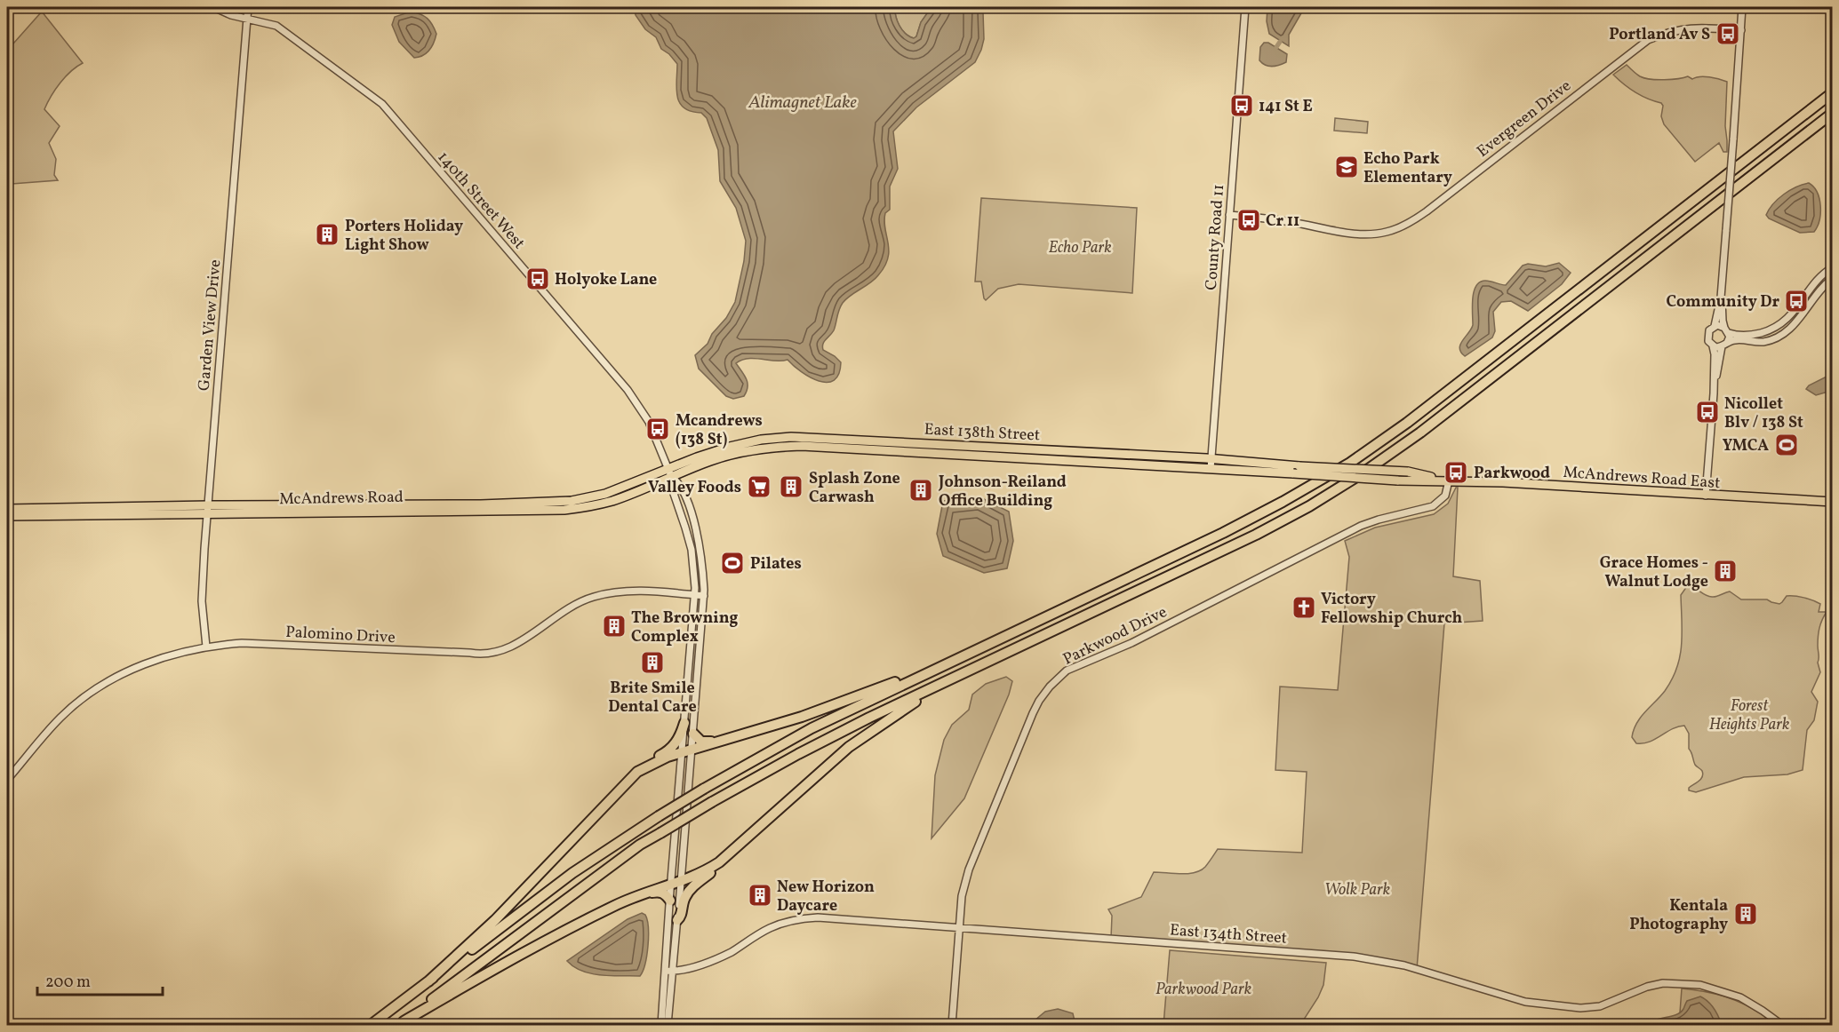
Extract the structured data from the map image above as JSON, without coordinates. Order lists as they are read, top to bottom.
{
  "streets": {
    "main road": ["East 138th Street", "McAndrews Road East", "McAndrews Road"],
    "street": [
      "Evergreen Drive",
      "140th Street West",
      "County Road 11",
      "Garden View Drive",
      "Palomino Drive",
      "Parkwood Drive",
      "East 134th Street"
    ]
  },
  "crossings": [
    ["Evergreen Drive", "County Road 11"],
    ["140th Street West", "Garden View Drive"],
    ["140th Street West", "East 138th Street"],
    ["140th Street West", "McAndrews Road"],
    ["County Road 11", "East 138th Street"],
    ["Garden View Drive", "McAndrews Road"],
    ["Garden View Drive", "Palomino Drive"],
    ["East 138th Street", "McAndrews Road East"],
    ["East 138th Street", "McAndrews Road"],
    ["McAndrews Road East", "Parkwood Drive"],
    ["Parkwood Drive", "East 134th Street"]
  ],
  "water": ["Alimagnet Lake"],
  "parks": [
    "Echo Park",
    "Forest Heights Park",
    "Wolk Park",
    "Parkwood Park"
  ],
  "places": {
    "bus stop": [
      "Portland Av S",
      "141 St E",
      "Cr 11",
      "Holyoke Lane",
      "Community Dr",
      "Nicollet Blv / 138 St",
      "Mcandrews (138 St)",
      "Parkwood"
    ],
    "school or university": ["Echo Park Elementary"],
    "building": [
      "Porters Holiday Light Show",
      "Splash Zone Carwash",
      "Johnson-Reiland Office Building",
      "Grace Homes - Walnut Lodge",
      "The Browning Complex",
      "Brite Smile Dental Care",
      "New Horizon Daycare",
      "Kentala Photography"
    ],
    "sports": ["YMCA", "Pilates"],
    "supermarket": ["Valley Foods"],
    "church": ["Victory Fellowship Church"]
  },
  "scale_bar": "200 m"
}
